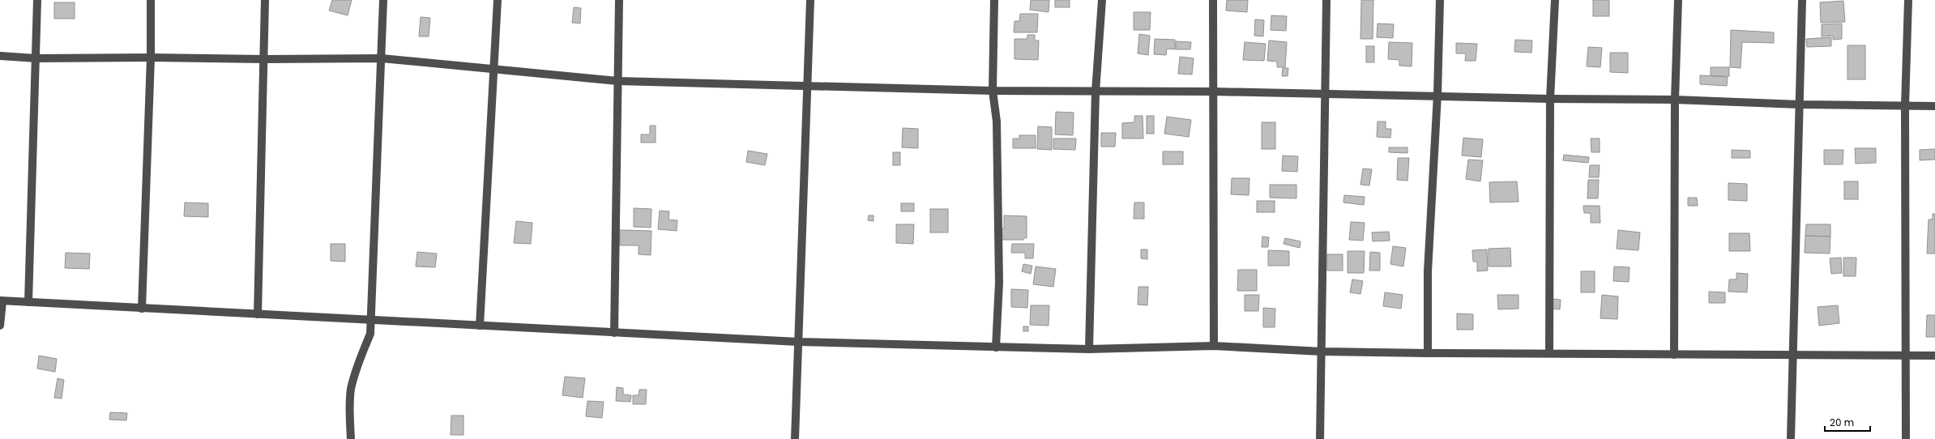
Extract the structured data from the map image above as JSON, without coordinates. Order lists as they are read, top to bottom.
{
  "scale_bar": "20 m"
}
